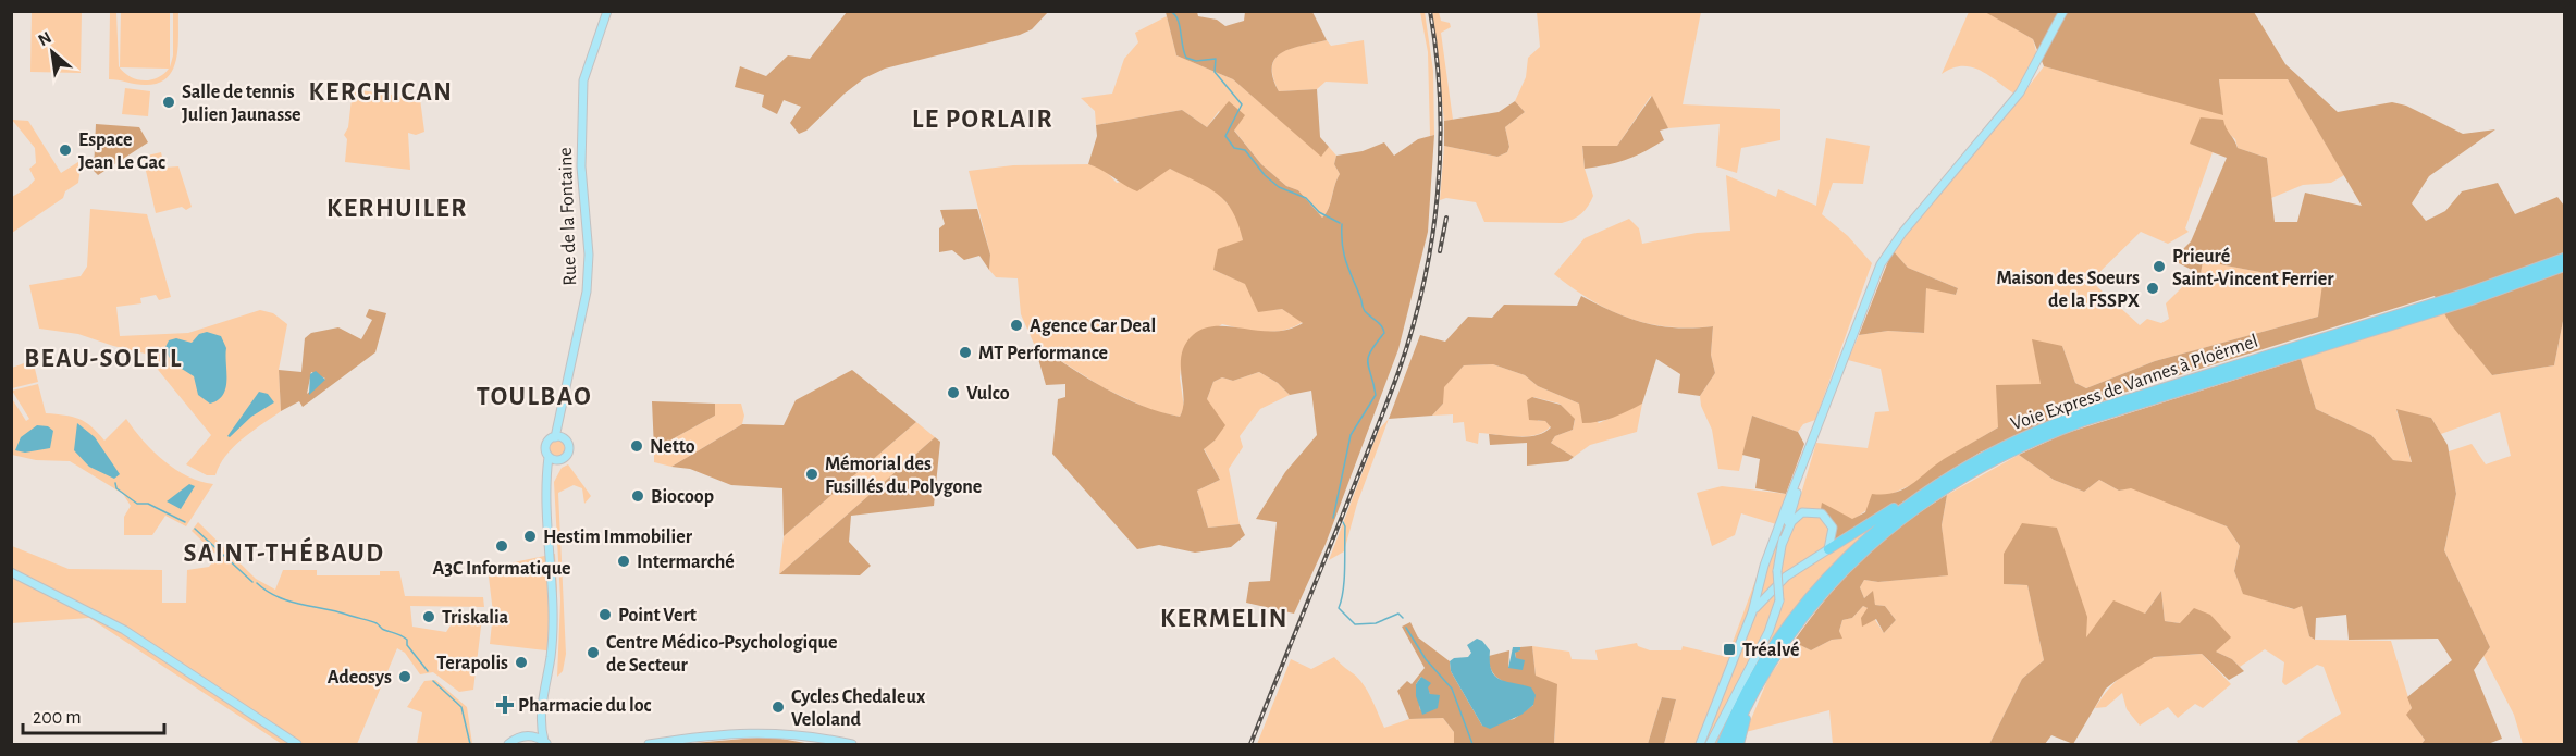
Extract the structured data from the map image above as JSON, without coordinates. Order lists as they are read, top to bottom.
{
  "streets": {
    "highway": ["Voie Express de Vannes à Ploërmel"],
    "main road": ["Rue de la Fontaine"]
  },
  "districts": [
    "KERCHICAN",
    "LE PORLAIR",
    "KERHUILER",
    "BEAU-SOLEIL",
    "TOULBAO",
    "SAINT-THÉBAUD",
    "KERMELIN"
  ],
  "places": {
    "other": [
      "Salle de tennis Julien Jaunasse",
      "Espace Jean Le Gac",
      "Prieuré Saint-Vincent Ferrier",
      "Maison des Soeurs de la FSSPX",
      "Agence Car Deal",
      "MT Performance",
      "Vulco",
      "Netto",
      "Mémorial des Fusillés du Polygone",
      "Biocoop",
      "Hestim Immobilier",
      "A3C Informatique",
      "Intermarché",
      "Point Vert",
      "Triskalia",
      "Centre Médico-Psychologique de Secteur",
      "Terapolis",
      "Adeosys",
      "Cycles Chedaleux Veloland"
    ],
    "transit": ["Tréalvé"],
    "health": ["Pharmacie du loc"]
  },
  "scale_bar": "200 m",
  "north": "top left"
}
